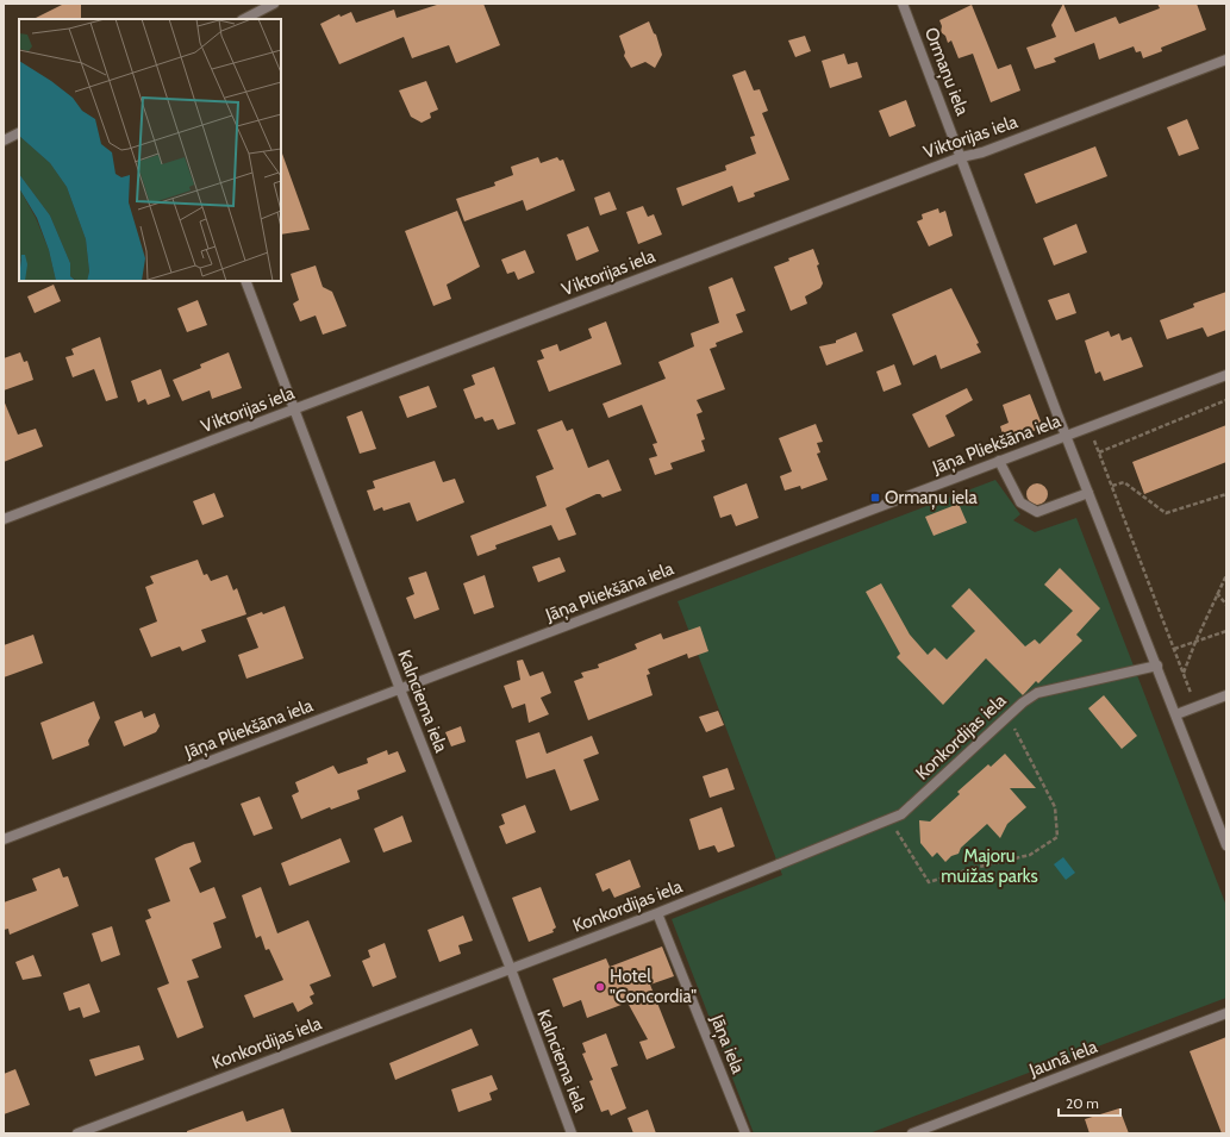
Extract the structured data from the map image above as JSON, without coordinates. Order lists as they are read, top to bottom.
{
  "streets": {
    "street": [
      "Ormaņu iela",
      "Viktorijas iela",
      "Jāņa Pliekšāna iela",
      "Kalnciema iela",
      "Konkordijas iela",
      "Jāņa iela",
      "Jaunā iela"
    ]
  },
  "crossings": [
    ["Ormaņu iela", "Viktorijas iela"],
    ["Ormaņu iela", "Jāņa Pliekšāna iela"],
    ["Ormaņu iela", "Konkordijas iela"],
    ["Viktorijas iela", "Kalnciema iela"],
    ["Jāņa Pliekšāna iela", "Kalnciema iela"],
    ["Kalnciema iela", "Konkordijas iela"],
    ["Konkordijas iela", "Jāņa iela"]
  ],
  "parks": ["Majoru muižas parks"],
  "places": {
    "transit": ["Ormaņu iela"],
    "other": ["Hotel \"Concordia\""]
  },
  "scale_bar": "20 m"
}
